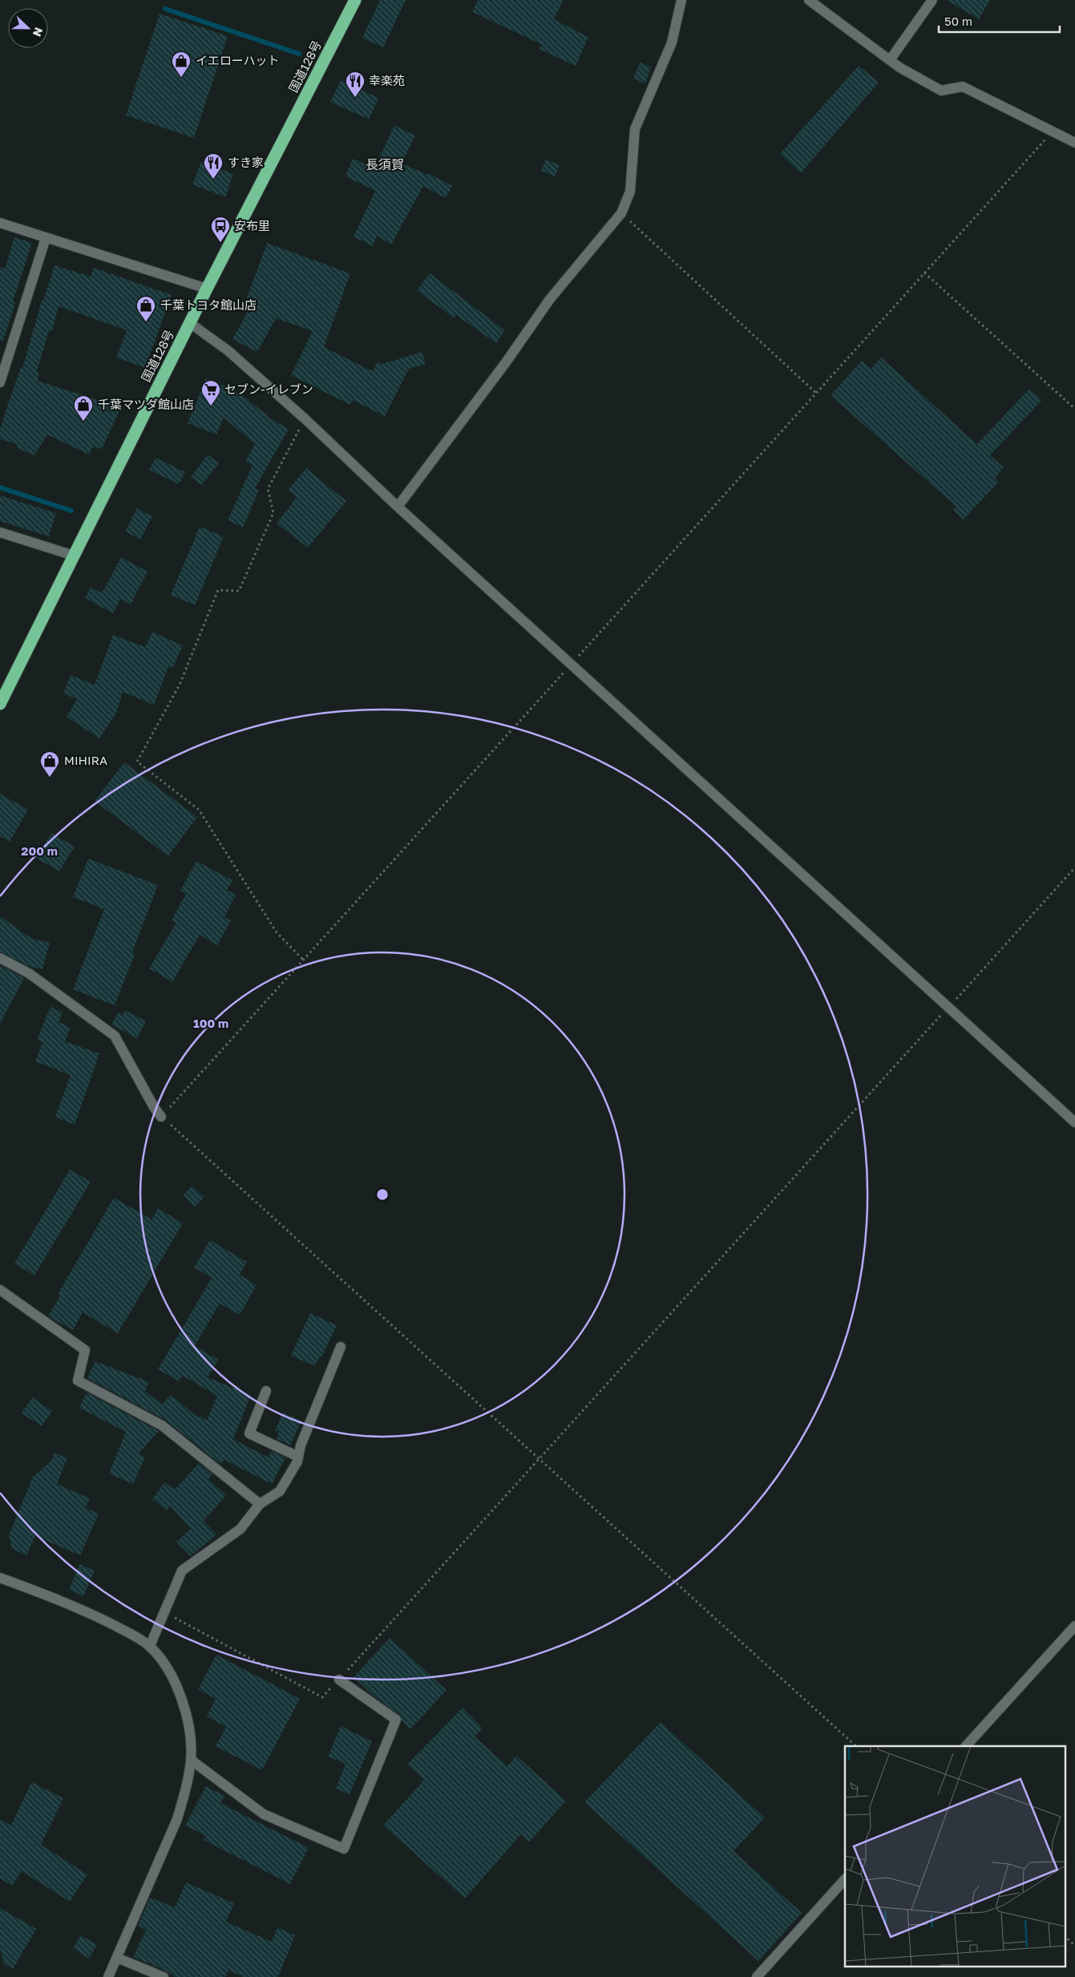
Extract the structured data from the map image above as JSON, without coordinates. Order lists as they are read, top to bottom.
{
  "streets": {
    "highway": ["国道128号"]
  },
  "districts": ["長須賀"],
  "places": {
    "shop": [
      "イエローハット",
      "千葉トヨタ館山店",
      "千葉マツダ館山店",
      "MIHIRA"
    ],
    "restaurant": ["幸楽苑", "すき家"],
    "bus stop": ["安布里"],
    "supermarket": ["セブン-イレブン"]
  },
  "scale_bar": "50 m",
  "north": "right",
  "rings": ["200 m", "100 m"]
}
